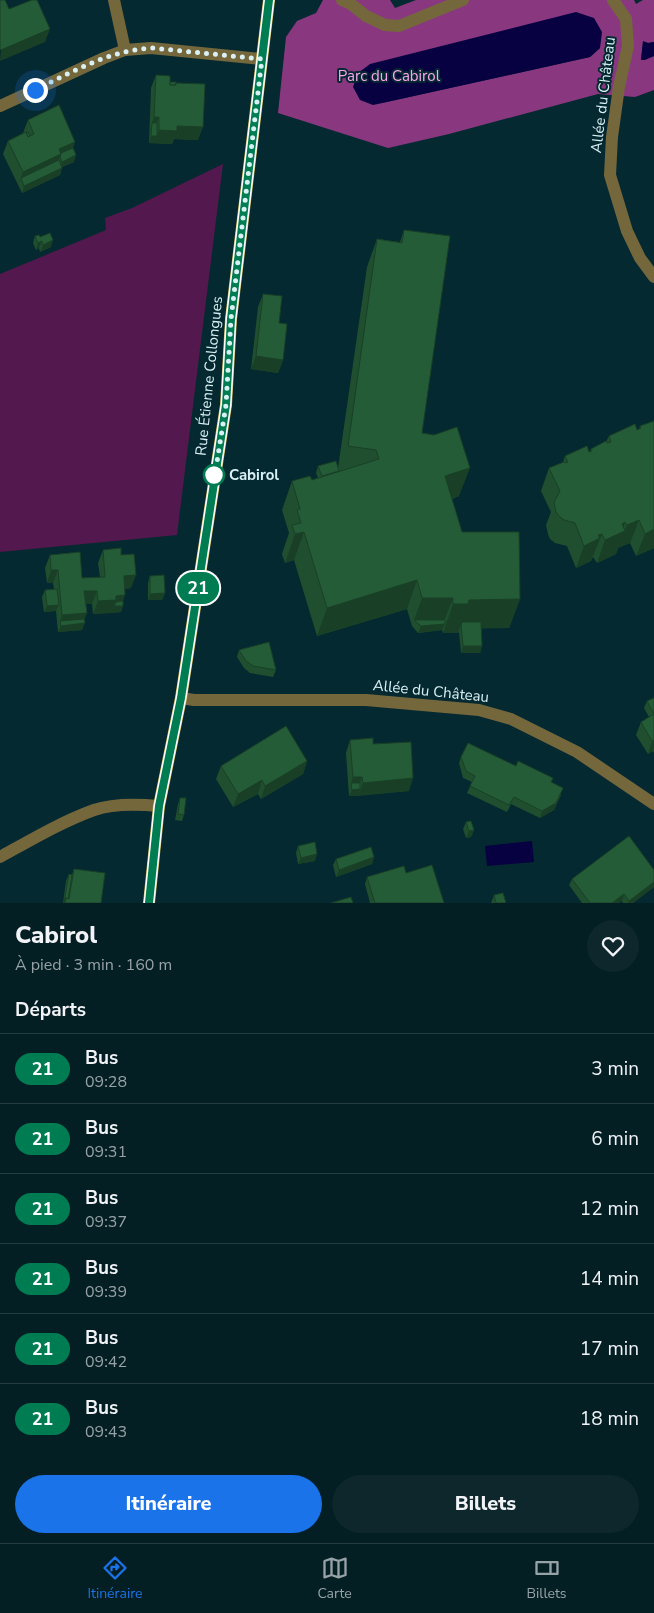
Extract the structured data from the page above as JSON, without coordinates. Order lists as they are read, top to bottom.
{
  "streets": {
    "main road": ["Rue Étienne Collongues"],
    "street": ["Allée du Château"]
  },
  "crossings": [
    ["Allée du Château", "Rue Étienne Collongues"]
  ],
  "parks": ["Parc du Cabirol"],
  "places": ["Cabirol"],
  "lines": ["bus line 21"],
  "page": {
    "on_map": "21",
    "heading": [
      ["Cabirol", "À pied · 3 min · 160 m"],
      "Départs"
    ],
    "list": [
      {
        "mark": "21",
        "name": "Bus",
        "note": "09:28",
        "value": "3 min"
      },
      {
        "mark": "21",
        "name": "Bus",
        "note": "09:31",
        "value": "6 min"
      },
      {
        "mark": "21",
        "name": "Bus",
        "note": "09:37",
        "value": "12 min"
      },
      {
        "mark": "21",
        "name": "Bus",
        "note": "09:39",
        "value": "14 min"
      },
      {
        "mark": "21",
        "name": "Bus",
        "note": "09:42",
        "value": "17 min"
      },
      {
        "mark": "21",
        "name": "Bus",
        "note": "09:43",
        "value": "18 min"
      }
    ],
    "buttons": ["Itinéraire", "Billets"],
    "tabs": ["Itinéraire", "Carte", "Billets"]
  }
}
